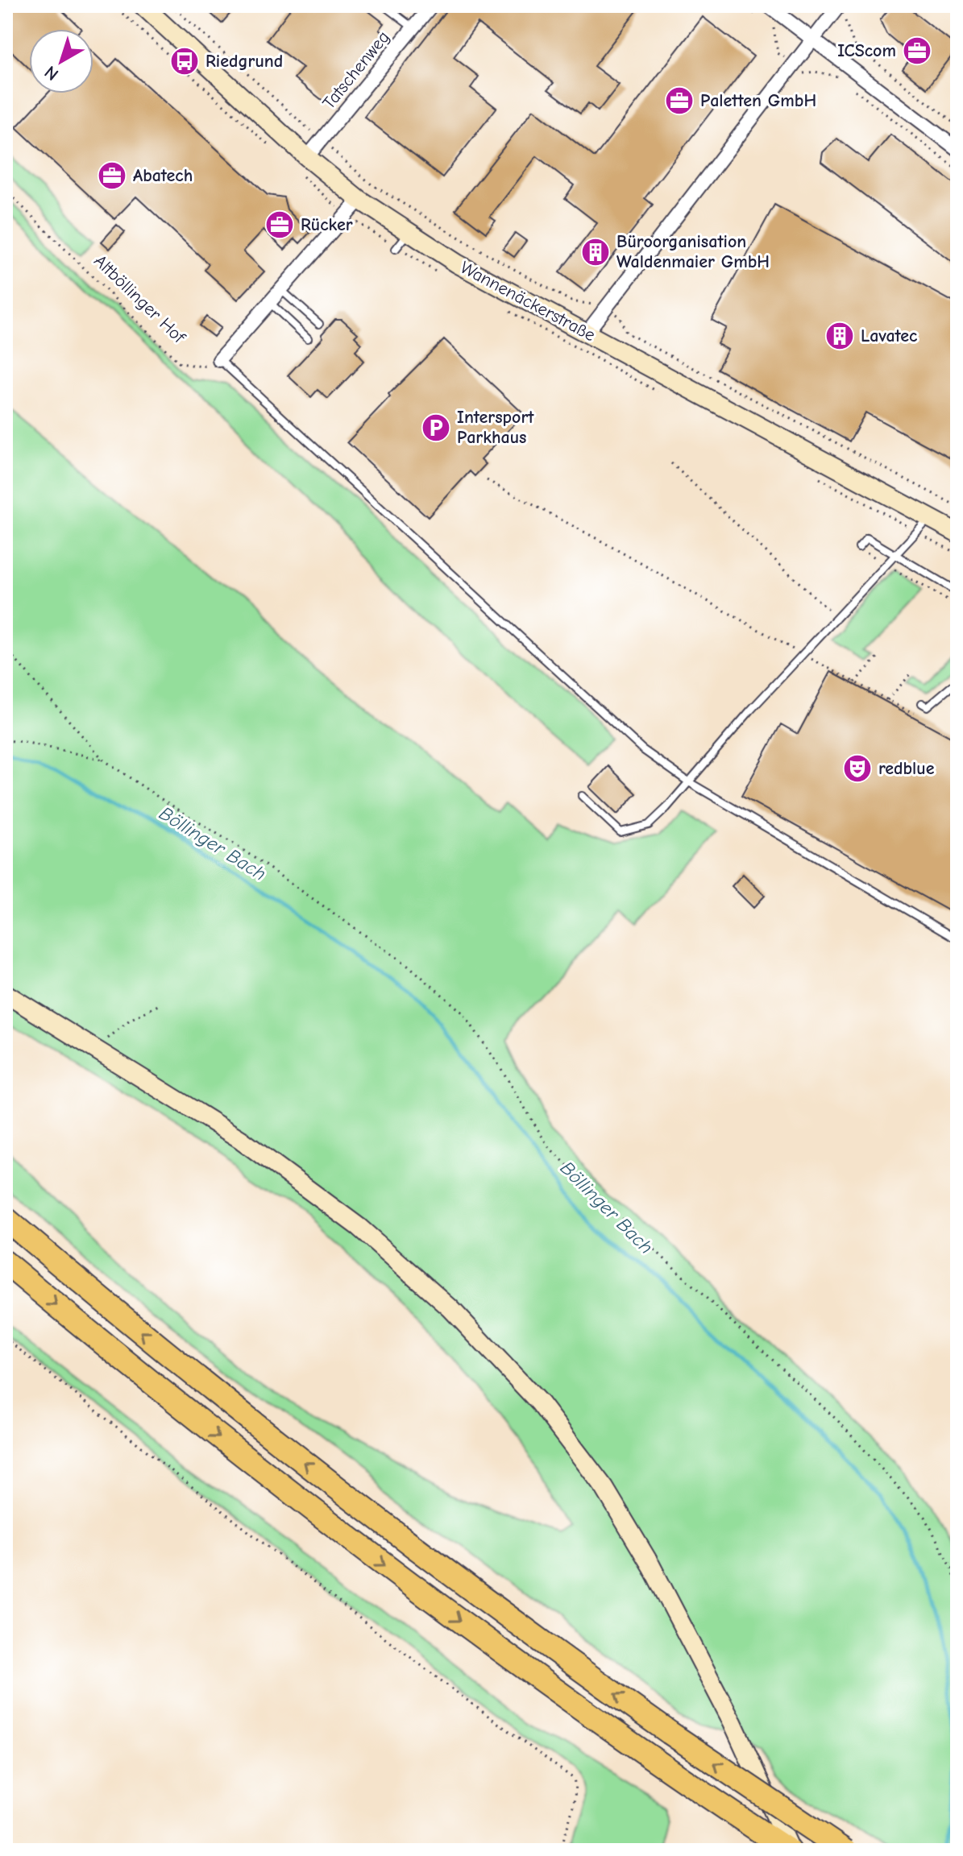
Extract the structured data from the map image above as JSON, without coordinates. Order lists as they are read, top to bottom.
{
  "streets": {
    "street": ["Tatschenweg", "Wannenäckerstraße"],
    "path": ["Altböllinger Hof"]
  },
  "crossings": [
    ["Tatschenweg", "Wannenäckerstraße"]
  ],
  "water": ["Böllinger Bach"],
  "places": {
    "office": [
      "ICScom",
      "Paletten GmbH",
      "Abatech",
      "Rücker"
    ],
    "bus stop": ["Riedgrund"],
    "building": ["Büroorganisation Waldenmaier GmbH", "Lavatec"],
    "parking": ["Intersport Parkhaus"],
    "theatre": ["redblue"]
  },
  "north": "bottom left"
}
